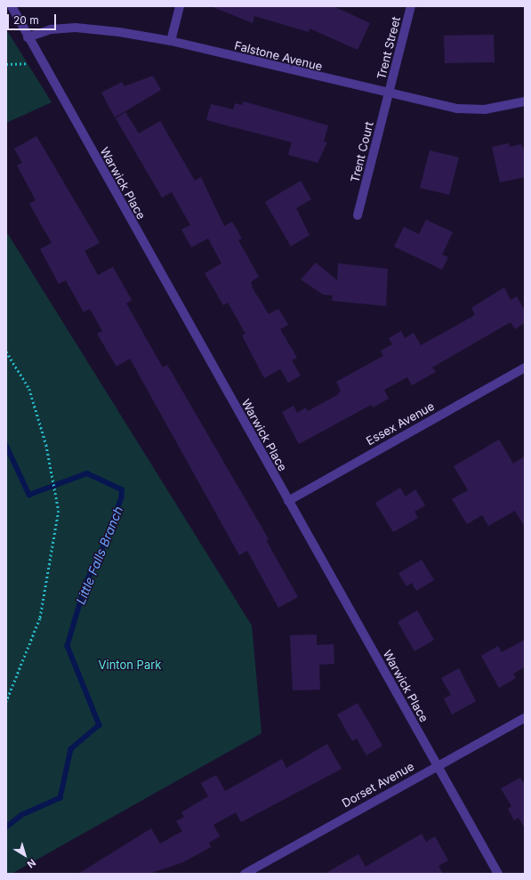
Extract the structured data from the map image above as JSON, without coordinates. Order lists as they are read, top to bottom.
{
  "streets": {
    "street": [
      "Trent Street",
      "Falstone Avenue",
      "Trent Court",
      "Warwick Place",
      "Essex Avenue",
      "Dorset Avenue"
    ]
  },
  "crossings": [
    ["Trent Street", "Falstone Avenue"],
    ["Trent Street", "Trent Court"],
    ["Falstone Avenue", "Trent Court"],
    ["Falstone Avenue", "Warwick Place"],
    ["Warwick Place", "Essex Avenue"],
    ["Warwick Place", "Dorset Avenue"]
  ],
  "water": ["Little Falls Branch"],
  "parks": ["Vinton Park"],
  "scale_bar": "20 m",
  "north": "bottom right"
}
